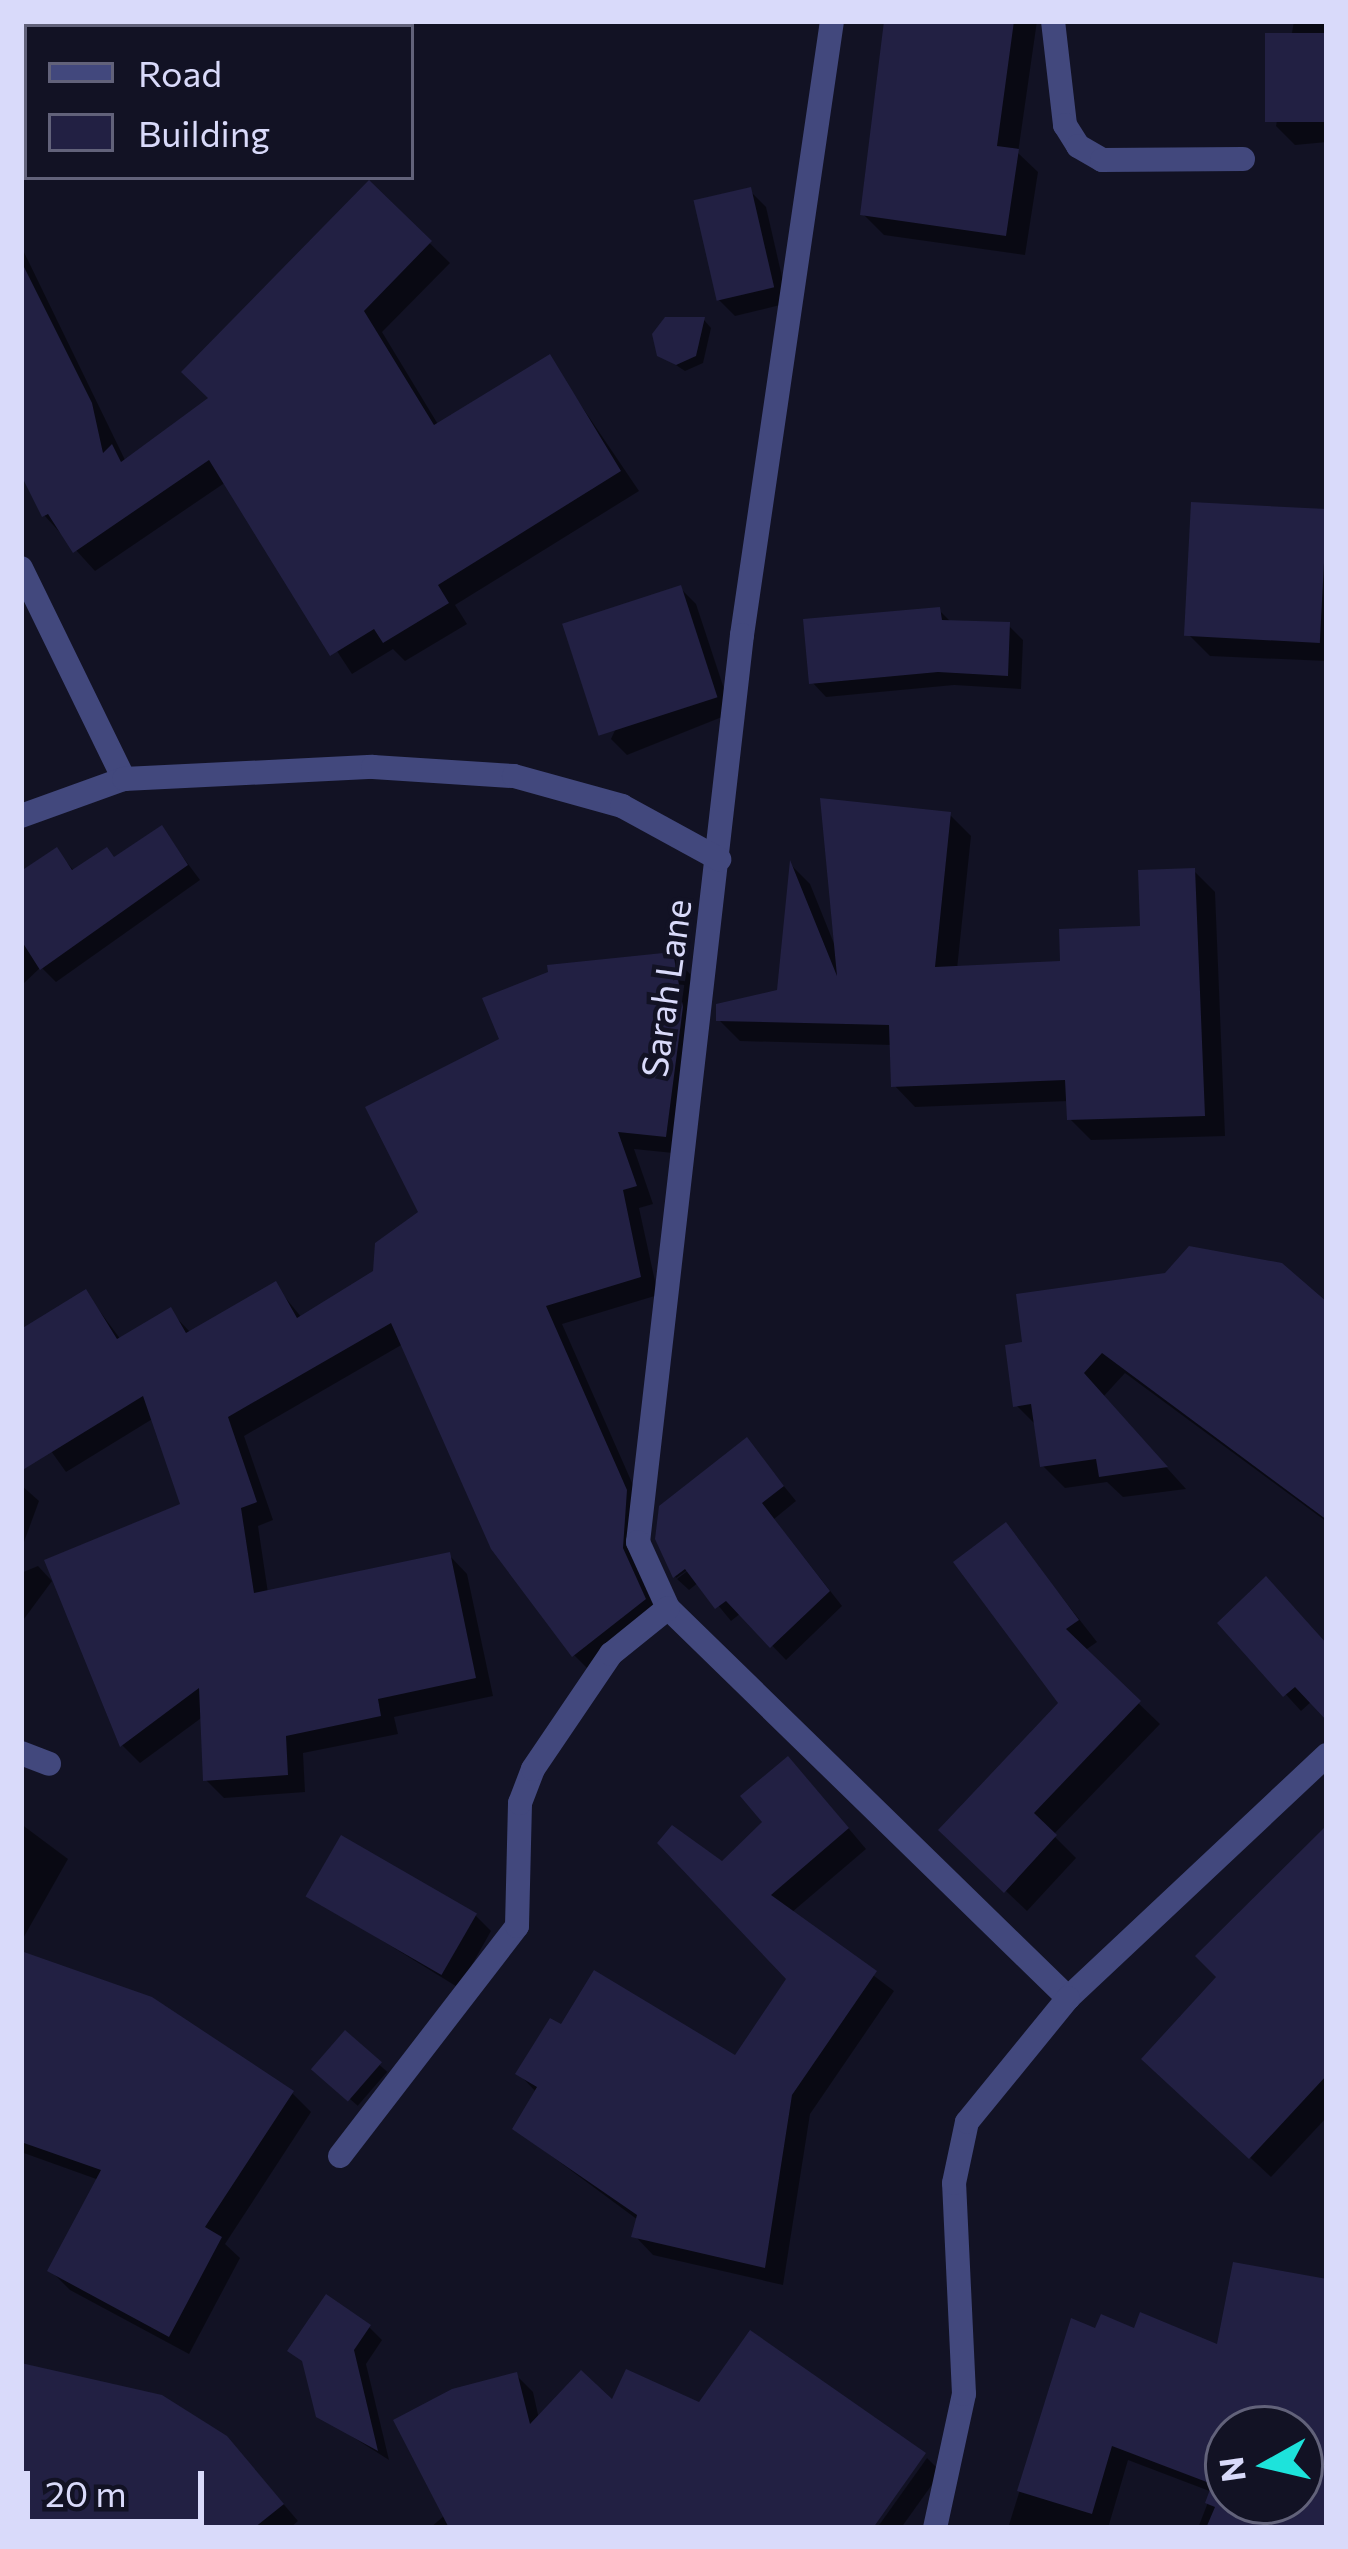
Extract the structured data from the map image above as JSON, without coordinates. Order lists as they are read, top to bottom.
{
  "streets": {
    "street": ["Sarah Lane"]
  },
  "legend": ["Road", "Building"],
  "scale_bar": "20 m",
  "north": "left"
}
